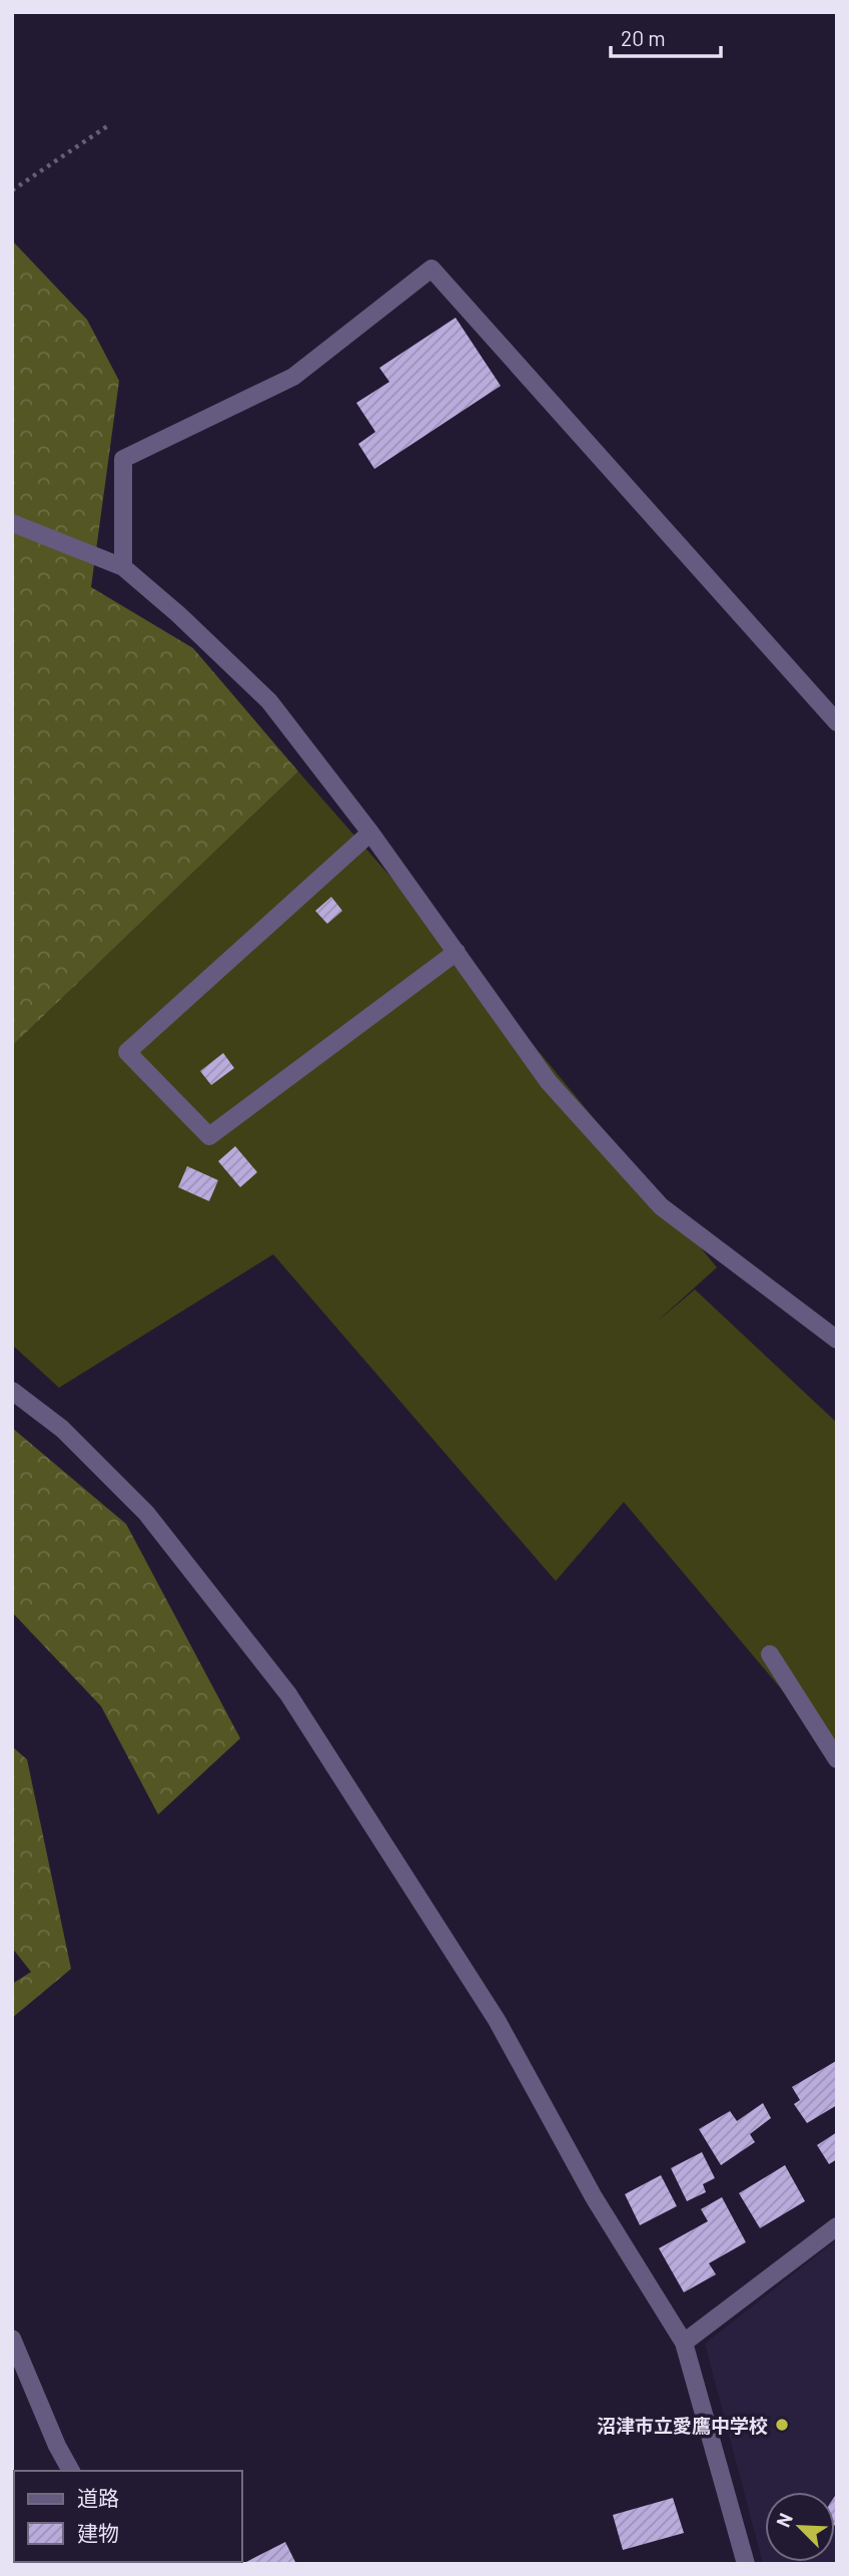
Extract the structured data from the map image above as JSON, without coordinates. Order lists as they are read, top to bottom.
{
  "places": ["沼津市立愛鷹中学校"],
  "legend": ["道路", "建物"],
  "scale_bar": "20 m",
  "north": "top left"
}
